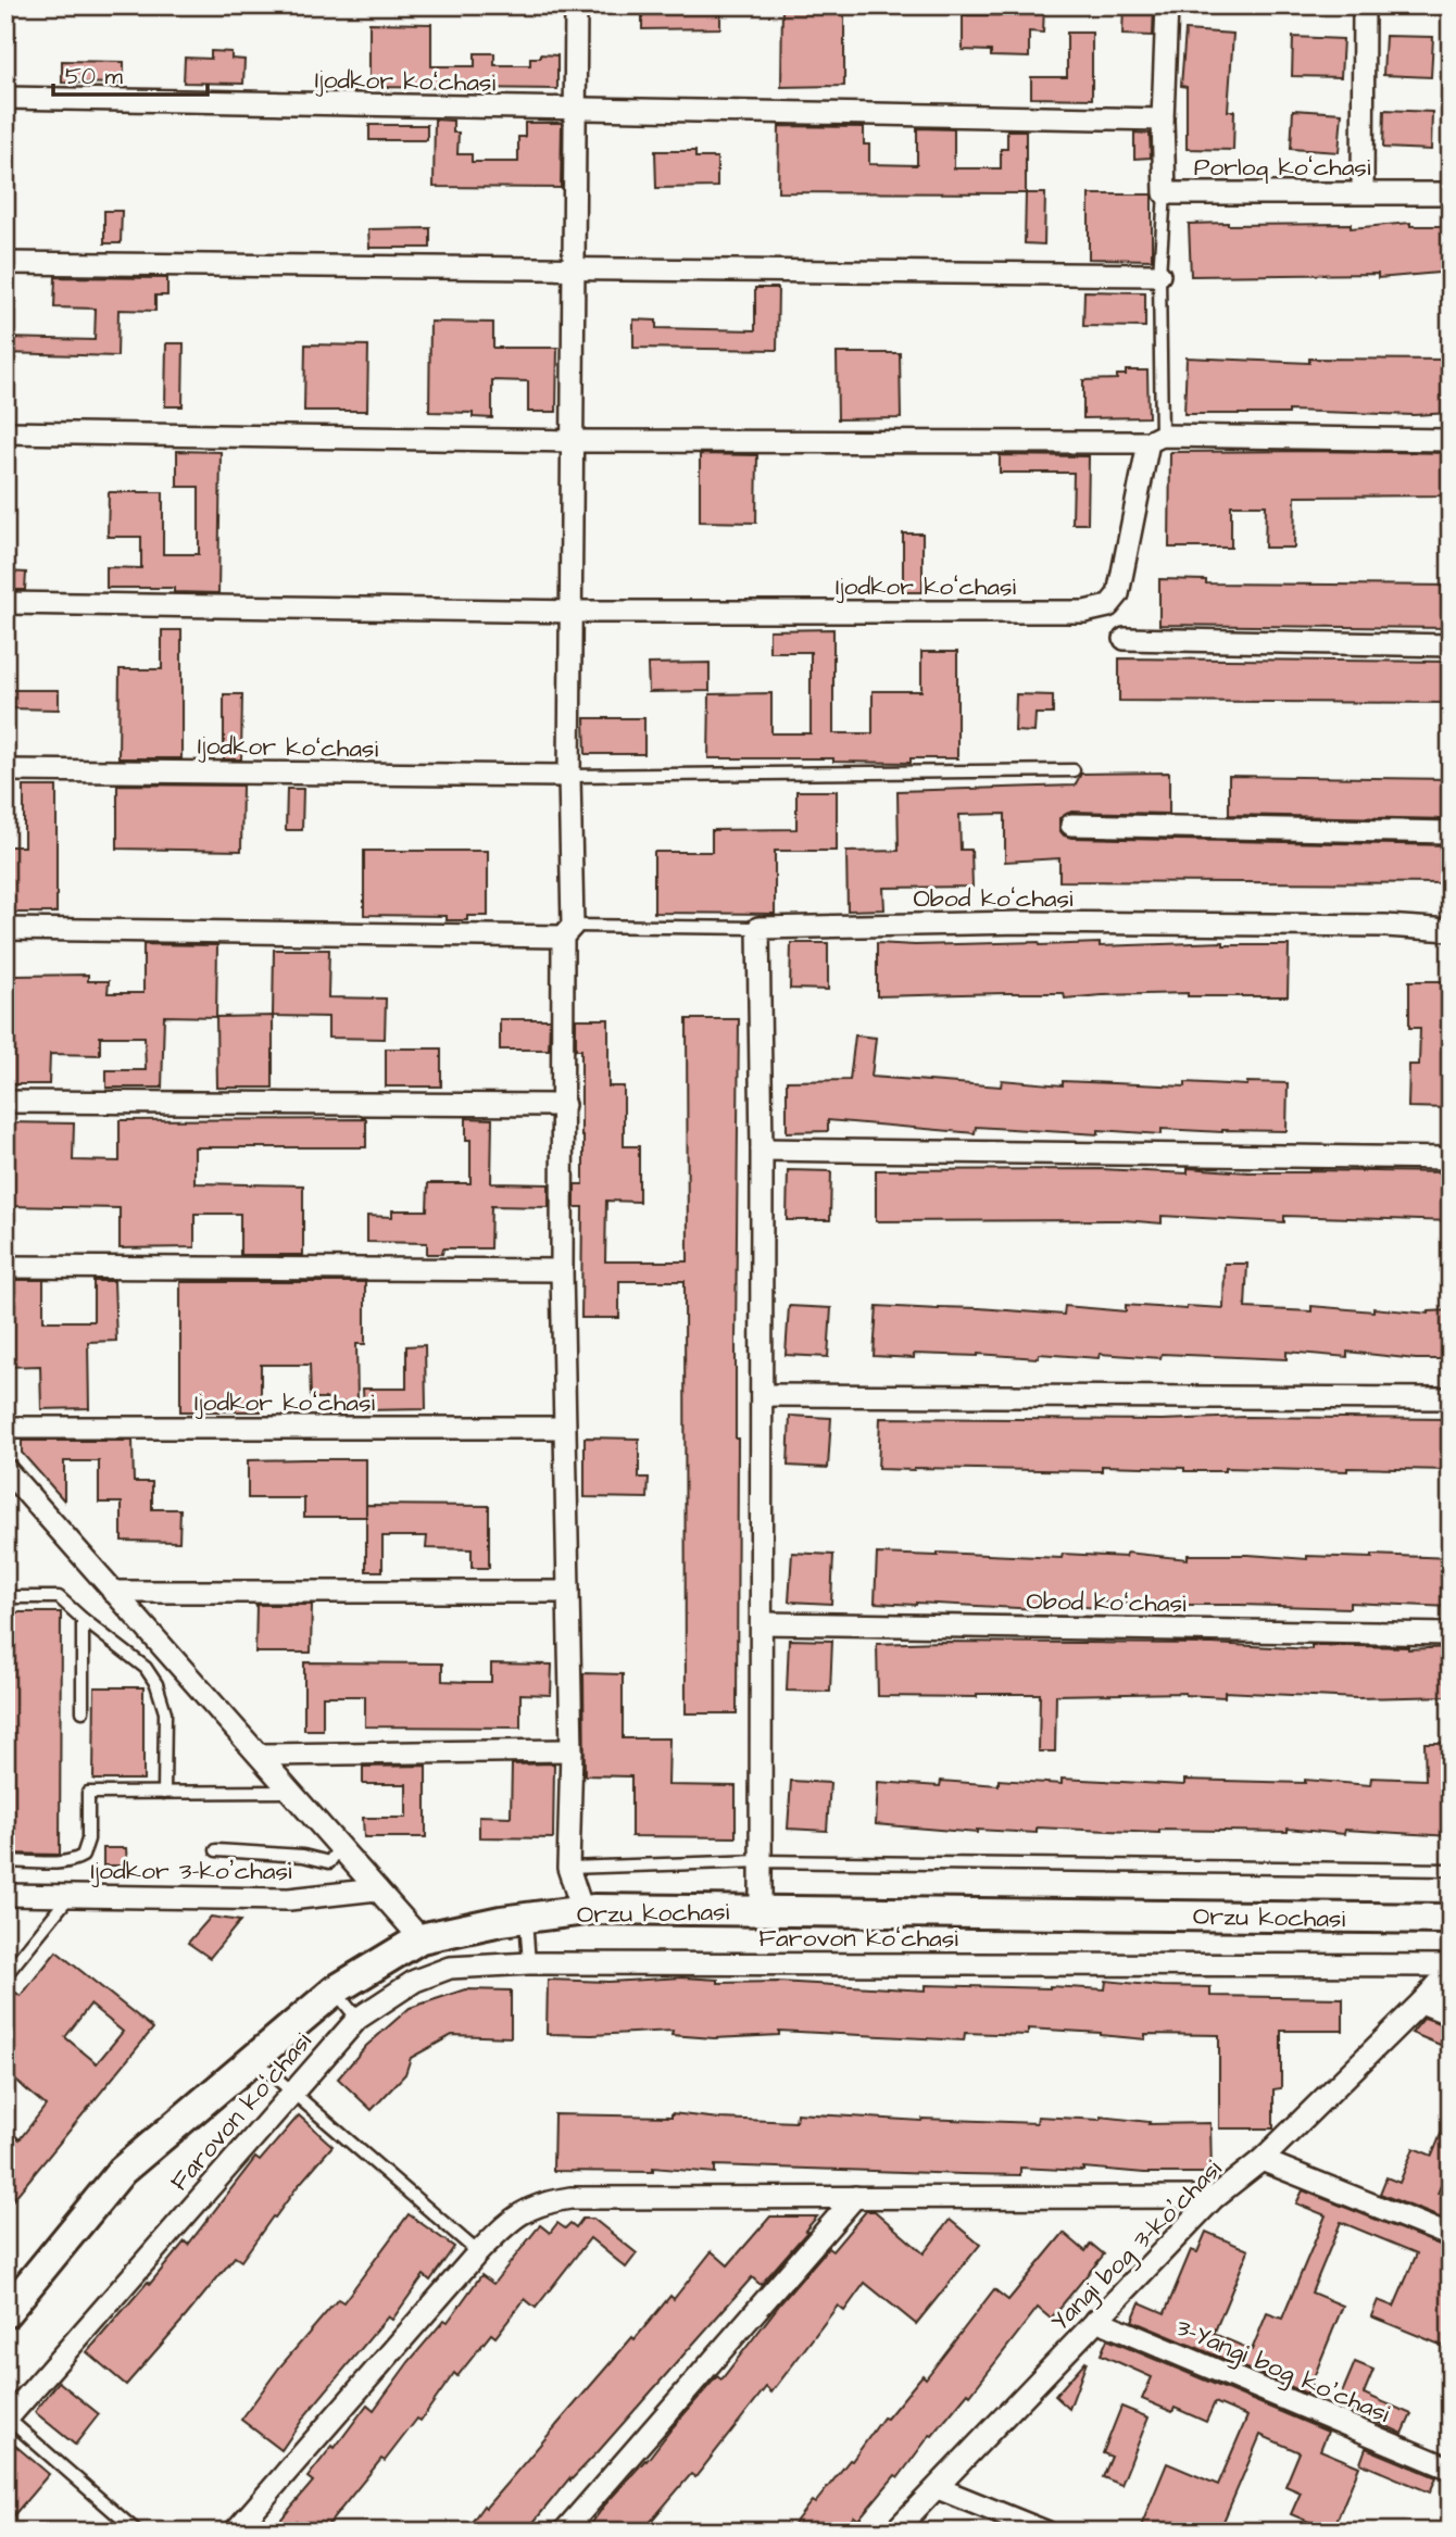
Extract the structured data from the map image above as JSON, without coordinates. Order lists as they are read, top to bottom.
{
  "streets": {
    "main road": ["Orzu kochasi"],
    "street": [
      "Ijodkor koʻchasi",
      "Porloq koʻchasi",
      "Obod koʻchasi",
      "Ijodkor 3-koʼchasi",
      "Farovon koʻchasi",
      "Yangi bog 3-koʼchasi",
      "3-Yangi bog koʼchasi"
    ]
  },
  "crossings": [
    ["Ijodkor koʻchasi", "Porloq koʻchasi"],
    ["Farovon koʻchasi", "Yangi bog 3-koʼchasi"],
    ["Yangi bog 3-koʼchasi", "3-Yangi bog koʼchasi"]
  ],
  "scale_bar": "50 m"
}
